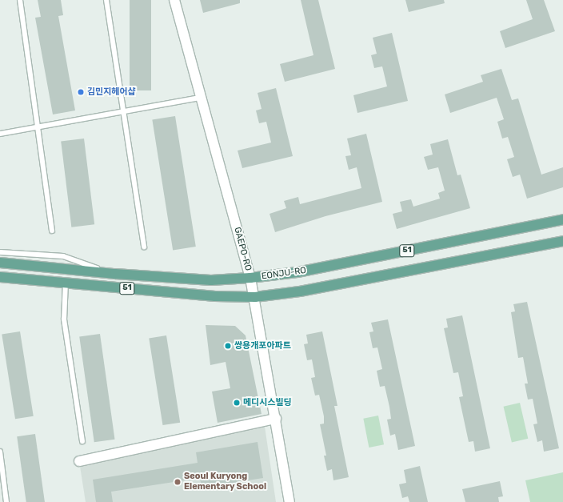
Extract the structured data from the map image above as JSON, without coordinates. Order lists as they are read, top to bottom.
{
  "streets": {
    "main road": ["51", "EONJU-RO"],
    "street": ["GAEPO-RO"]
  },
  "crossings": [
    ["GAEPO-RO", "51"],
    ["GAEPO-RO", "EONJU-RO"]
  ],
  "places": [
    "김민지헤어샵",
    "쌍용개포아파트",
    "메디시스빌딩",
    "Seoul Kuryong Elementary School"
  ]
}
